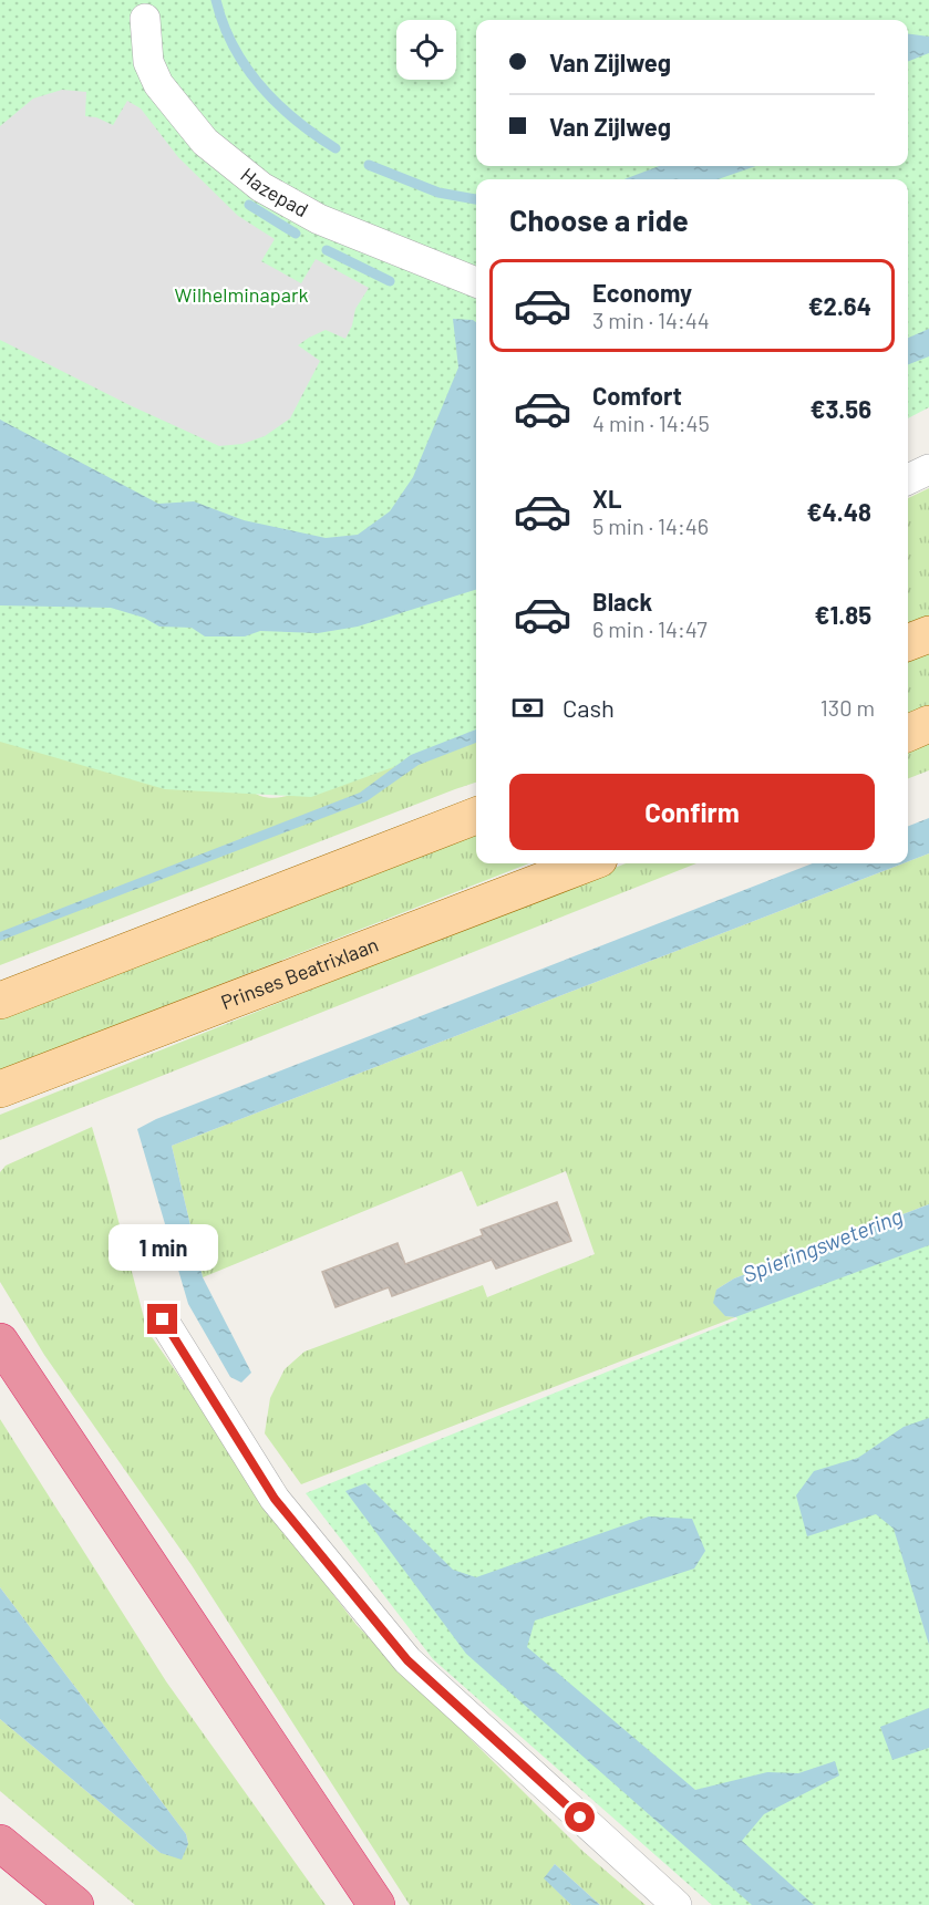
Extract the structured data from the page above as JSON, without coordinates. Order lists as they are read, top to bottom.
{
  "streets": {
    "main road": ["Prinses Beatrixlaan"],
    "street": ["Hazepad"]
  },
  "water": ["Spieringswetering"],
  "parks": ["Wilhelminapark"],
  "page": {
    "banner": ["Van Zijlweg", "Van Zijlweg"],
    "heading": "Choose a ride",
    "list": [
      {
        "name": "Economy",
        "note": "3 min · 14:44",
        "value": "€2.64"
      },
      {
        "name": "Comfort",
        "note": "4 min · 14:45",
        "value": "€3.56"
      },
      {
        "name": "XL",
        "note": "5 min · 14:46",
        "value": "€4.48"
      },
      {
        "name": "Black",
        "note": "6 min · 14:47",
        "value": "€1.85"
      }
    ],
    "pay": ["Cash", "130 m"],
    "buttons": "Confirm",
    "bubble": "1 min"
  }
}
